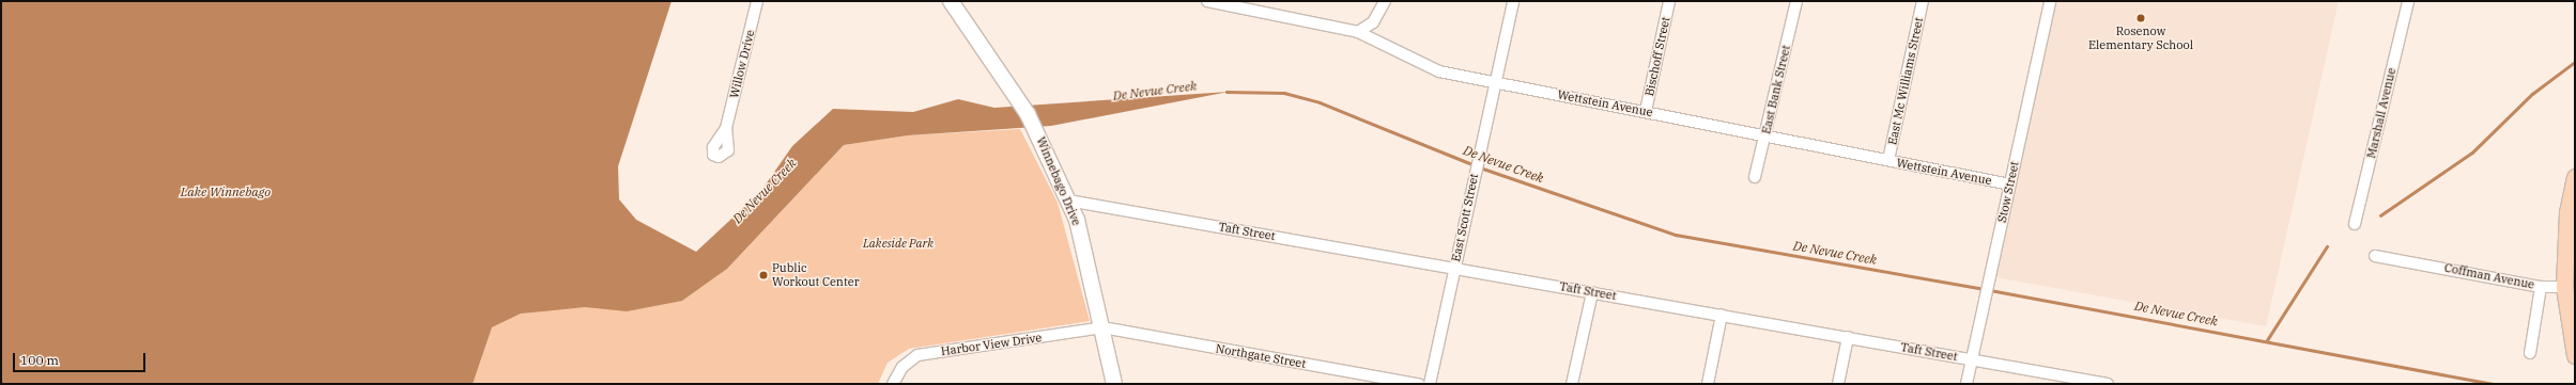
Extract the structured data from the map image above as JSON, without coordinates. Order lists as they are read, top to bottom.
{
  "streets": {
    "main road": ["Winnebago Drive"],
    "street": [
      "Bischoff Street",
      "Willow Drive",
      "East Mc Williams Street",
      "East Bank Street",
      "Wettstein Avenue",
      "Marshall Avenue",
      "Stow Street",
      "East Scott Street",
      "Taft Street",
      "Coffman Avenue",
      "Harbor View Drive",
      "Northgate Street"
    ]
  },
  "crossings": [
    ["Bischoff Street", "Wettstein Avenue"],
    ["East Mc Williams Street", "Wettstein Avenue"],
    ["East Bank Street", "Wettstein Avenue"],
    ["Wettstein Avenue", "Stow Street"],
    ["Wettstein Avenue", "East Scott Street"],
    ["Winnebago Drive", "Taft Street"],
    ["Winnebago Drive", "Harbor View Drive"],
    ["Winnebago Drive", "Northgate Street"],
    ["Stow Street", "Taft Street"],
    ["East Scott Street", "Taft Street"],
    ["Harbor View Drive", "Northgate Street"]
  ],
  "water": ["De Nevue Creek", "Lake Winnebago"],
  "parks": ["Lakeside Park"],
  "places": ["Rosenow Elementary School", "Public Workout Center"],
  "scale_bar": "100 m"
}
